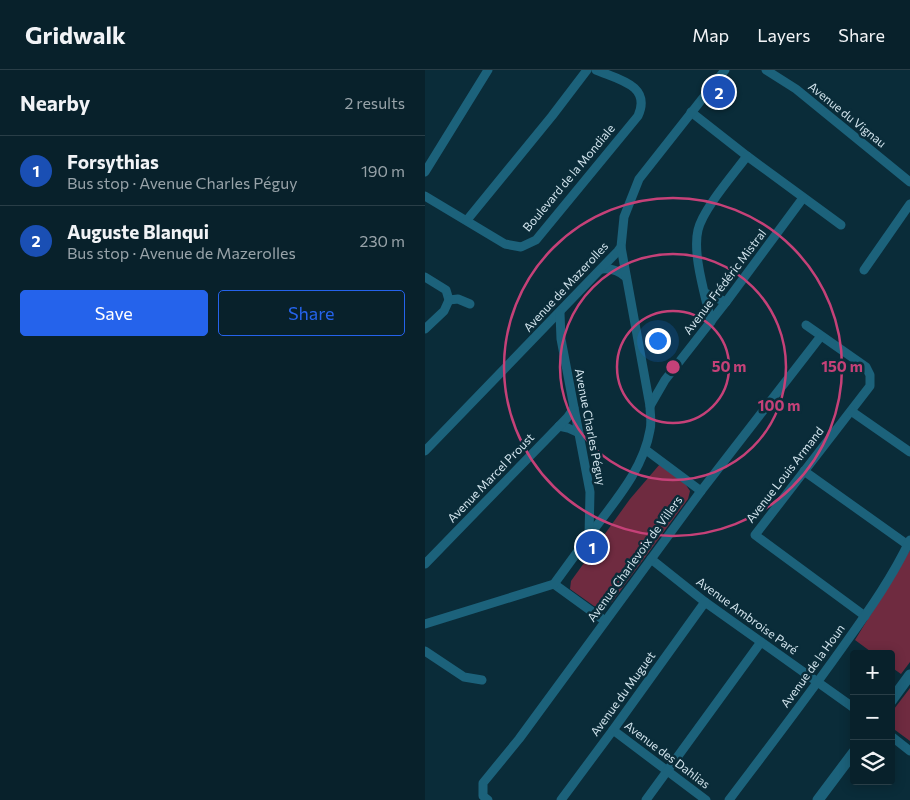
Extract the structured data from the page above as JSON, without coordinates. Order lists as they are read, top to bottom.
{
  "streets": {
    "street": [
      "Avenue du Vignau",
      "Boulevard de la Mondiale",
      "Avenue Frédéric Mistral",
      "Avenue de Mazerolles",
      "Avenue Charles Péguy",
      "Avenue Louis Armand",
      "Avenue Marcel Proust",
      "Avenue Charlevoix de Villers",
      "Avenue Ambroise Paré",
      "Avenue de la Houn",
      "Avenue du Muguet",
      "Avenue des Dahlias"
    ]
  },
  "crossings": [
    ["Avenue de Mazerolles", "Avenue Charles Péguy"],
    ["Avenue Charles Péguy", "Avenue Marcel Proust"],
    ["Avenue Louis Armand", "Avenue Charlevoix de Villers"],
    ["Avenue Louis Armand", "Avenue de la Houn"],
    ["Avenue Charlevoix de Villers", "Avenue Ambroise Paré"],
    ["Avenue Ambroise Paré", "Avenue de la Houn"],
    ["Avenue Ambroise Paré", "Avenue du Muguet"],
    ["Avenue du Muguet", "Avenue des Dahlias"]
  ],
  "page": {
    "header": "Gridwalk",
    "nav": ["Map", "Layers", "Share"],
    "heading": ["Nearby", "2 results"],
    "pins": ["2", "1"],
    "list": [
      {
        "mark": "1",
        "name": "Forsythias",
        "note": "Bus stop · Avenue Charles Péguy",
        "value": "190 m"
      },
      {
        "mark": "2",
        "name": "Auguste Blanqui",
        "note": "Bus stop · Avenue de Mazerolles",
        "value": "230 m"
      }
    ],
    "buttons": ["Save", "Share"],
    "map_buttons": ["+", "−"]
  },
  "rings": ["50 m", "150 m", "100 m"]
}
